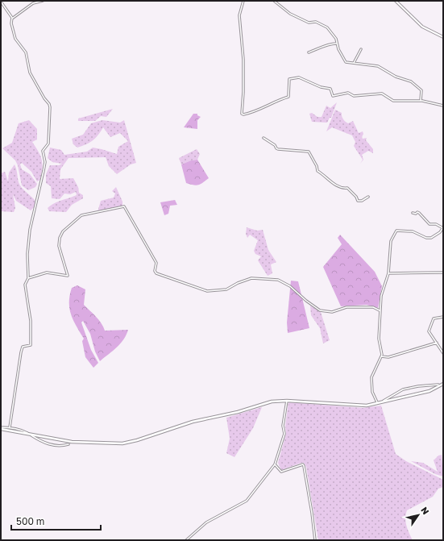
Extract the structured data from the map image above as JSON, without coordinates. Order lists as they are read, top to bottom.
{
  "scale_bar": "500 m",
  "north": "top right"
}
